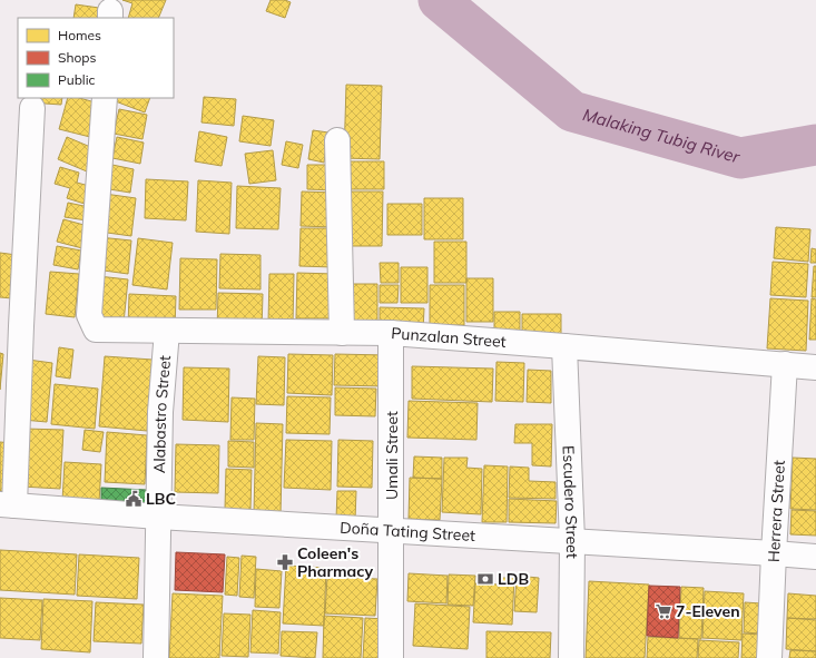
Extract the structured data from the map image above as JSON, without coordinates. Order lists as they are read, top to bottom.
{
  "streets": {
    "street": [
      "Punzalan Street",
      "Alabastro Street",
      "Umali Street",
      "Escudero Street",
      "Herrera Street",
      "Doña Tating Street"
    ]
  },
  "crossings": [
    ["Punzalan Street", "Alabastro Street"],
    ["Punzalan Street", "Umali Street"],
    ["Punzalan Street", "Escudero Street"],
    ["Punzalan Street", "Herrera Street"],
    ["Alabastro Street", "Doña Tating Street"],
    ["Umali Street", "Doña Tating Street"],
    ["Escudero Street", "Doña Tating Street"],
    ["Herrera Street", "Doña Tating Street"]
  ],
  "water": ["Malaking Tubig River"],
  "places": {
    "public building": ["LBC"],
    "pharmacy": ["Coleen's Pharmacy"],
    "bank": ["LDB"],
    "supermarket": ["7-Eleven"]
  },
  "legend": ["Homes", "Shops", "Public"]
}
